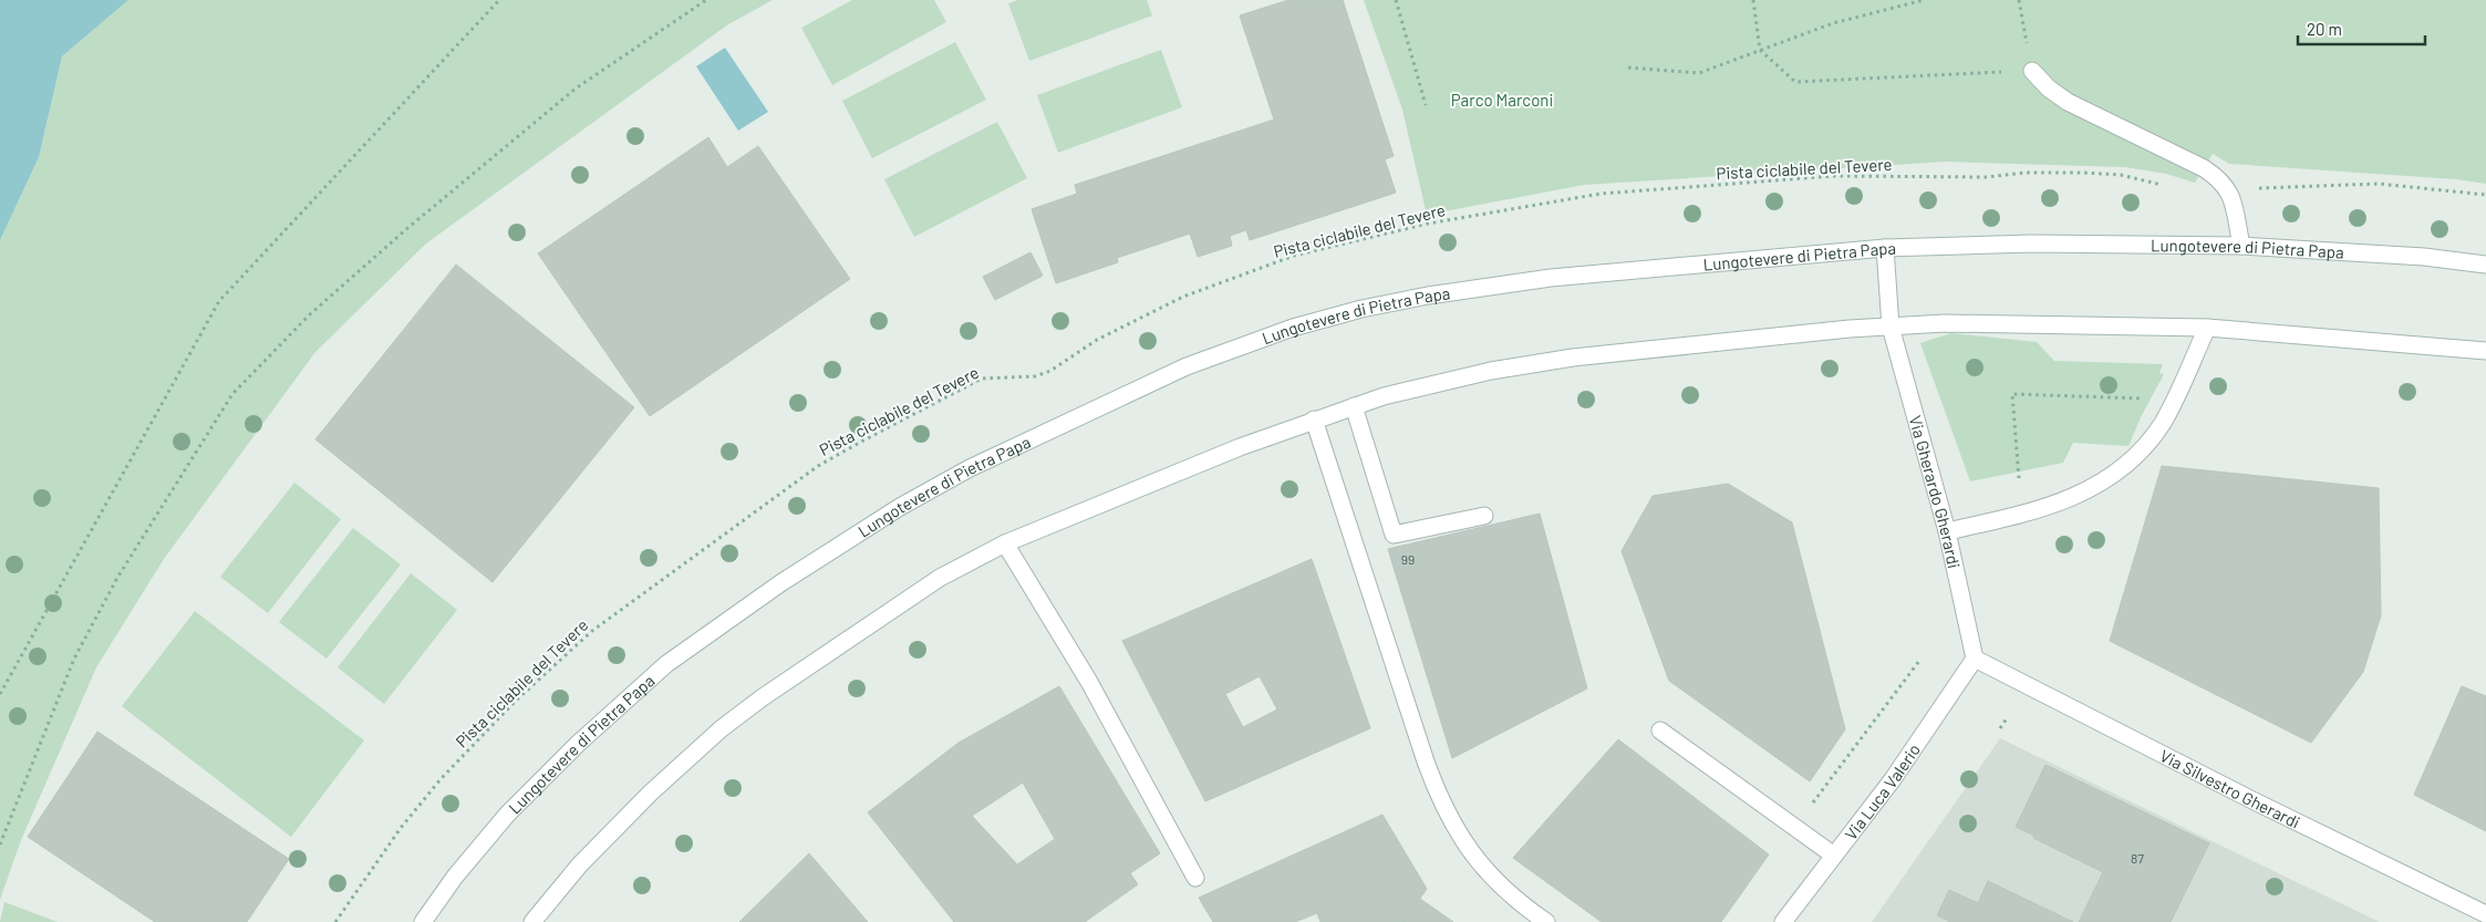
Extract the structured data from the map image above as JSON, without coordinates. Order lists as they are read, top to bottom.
{
  "streets": {
    "street": [
      "Lungotevere di Pietra Papa",
      "Via Gherardo Gherardi",
      "Via Silvestro Gherardi",
      "Via Luca Valerio"
    ],
    "path": ["Pista ciclabile del Tevere"]
  },
  "crossings": [
    ["Lungotevere di Pietra Papa", "Via Gherardo Gherardi"],
    ["Via Gherardo Gherardi", "Via Silvestro Gherardi"],
    ["Via Gherardo Gherardi", "Via Luca Valerio"],
    ["Via Silvestro Gherardi", "Via Luca Valerio"]
  ],
  "parks": ["Parco Marconi"],
  "house_numbers": ["99", "87"],
  "scale_bar": "20 m"
}
